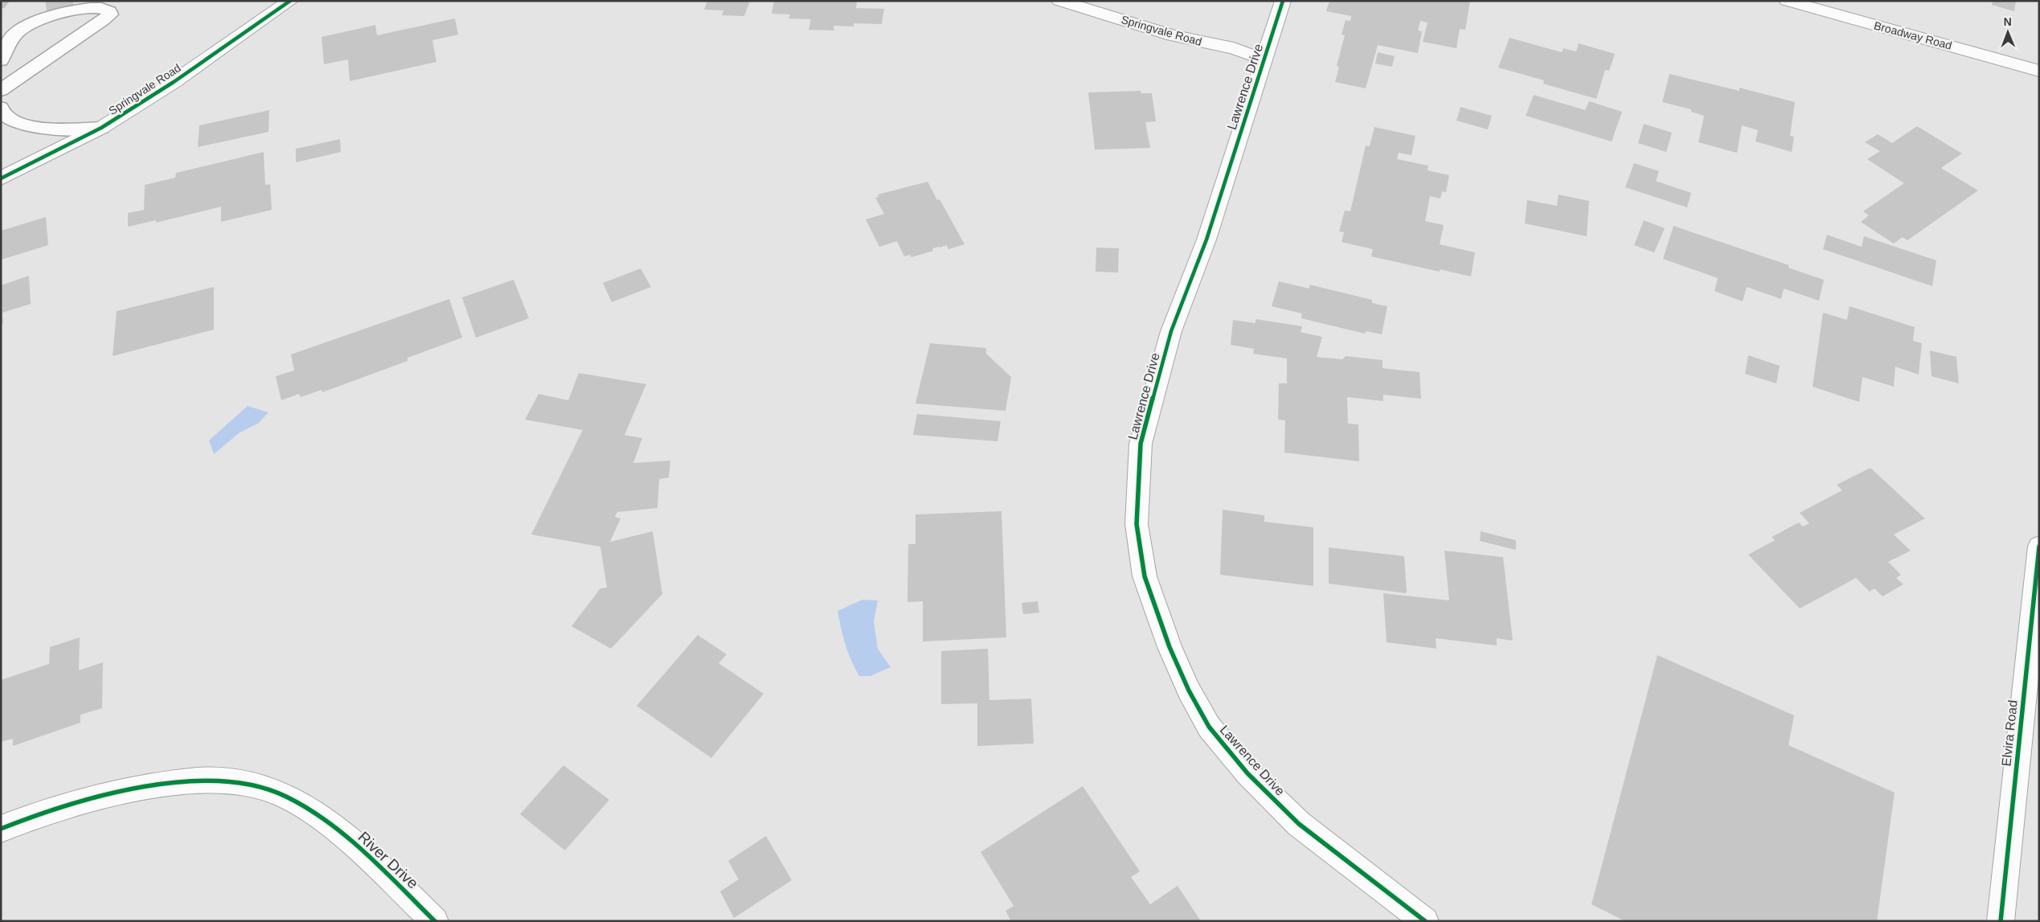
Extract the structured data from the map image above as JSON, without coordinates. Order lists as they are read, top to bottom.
{
  "streets": {
    "street": [
      "Springvale Road",
      "Broadway Road",
      "Lawrence Drive",
      "Elvira Road",
      "River Drive"
    ]
  },
  "crossings": [
    ["Springvale Road", "Lawrence Drive"]
  ],
  "north": "top"
}
